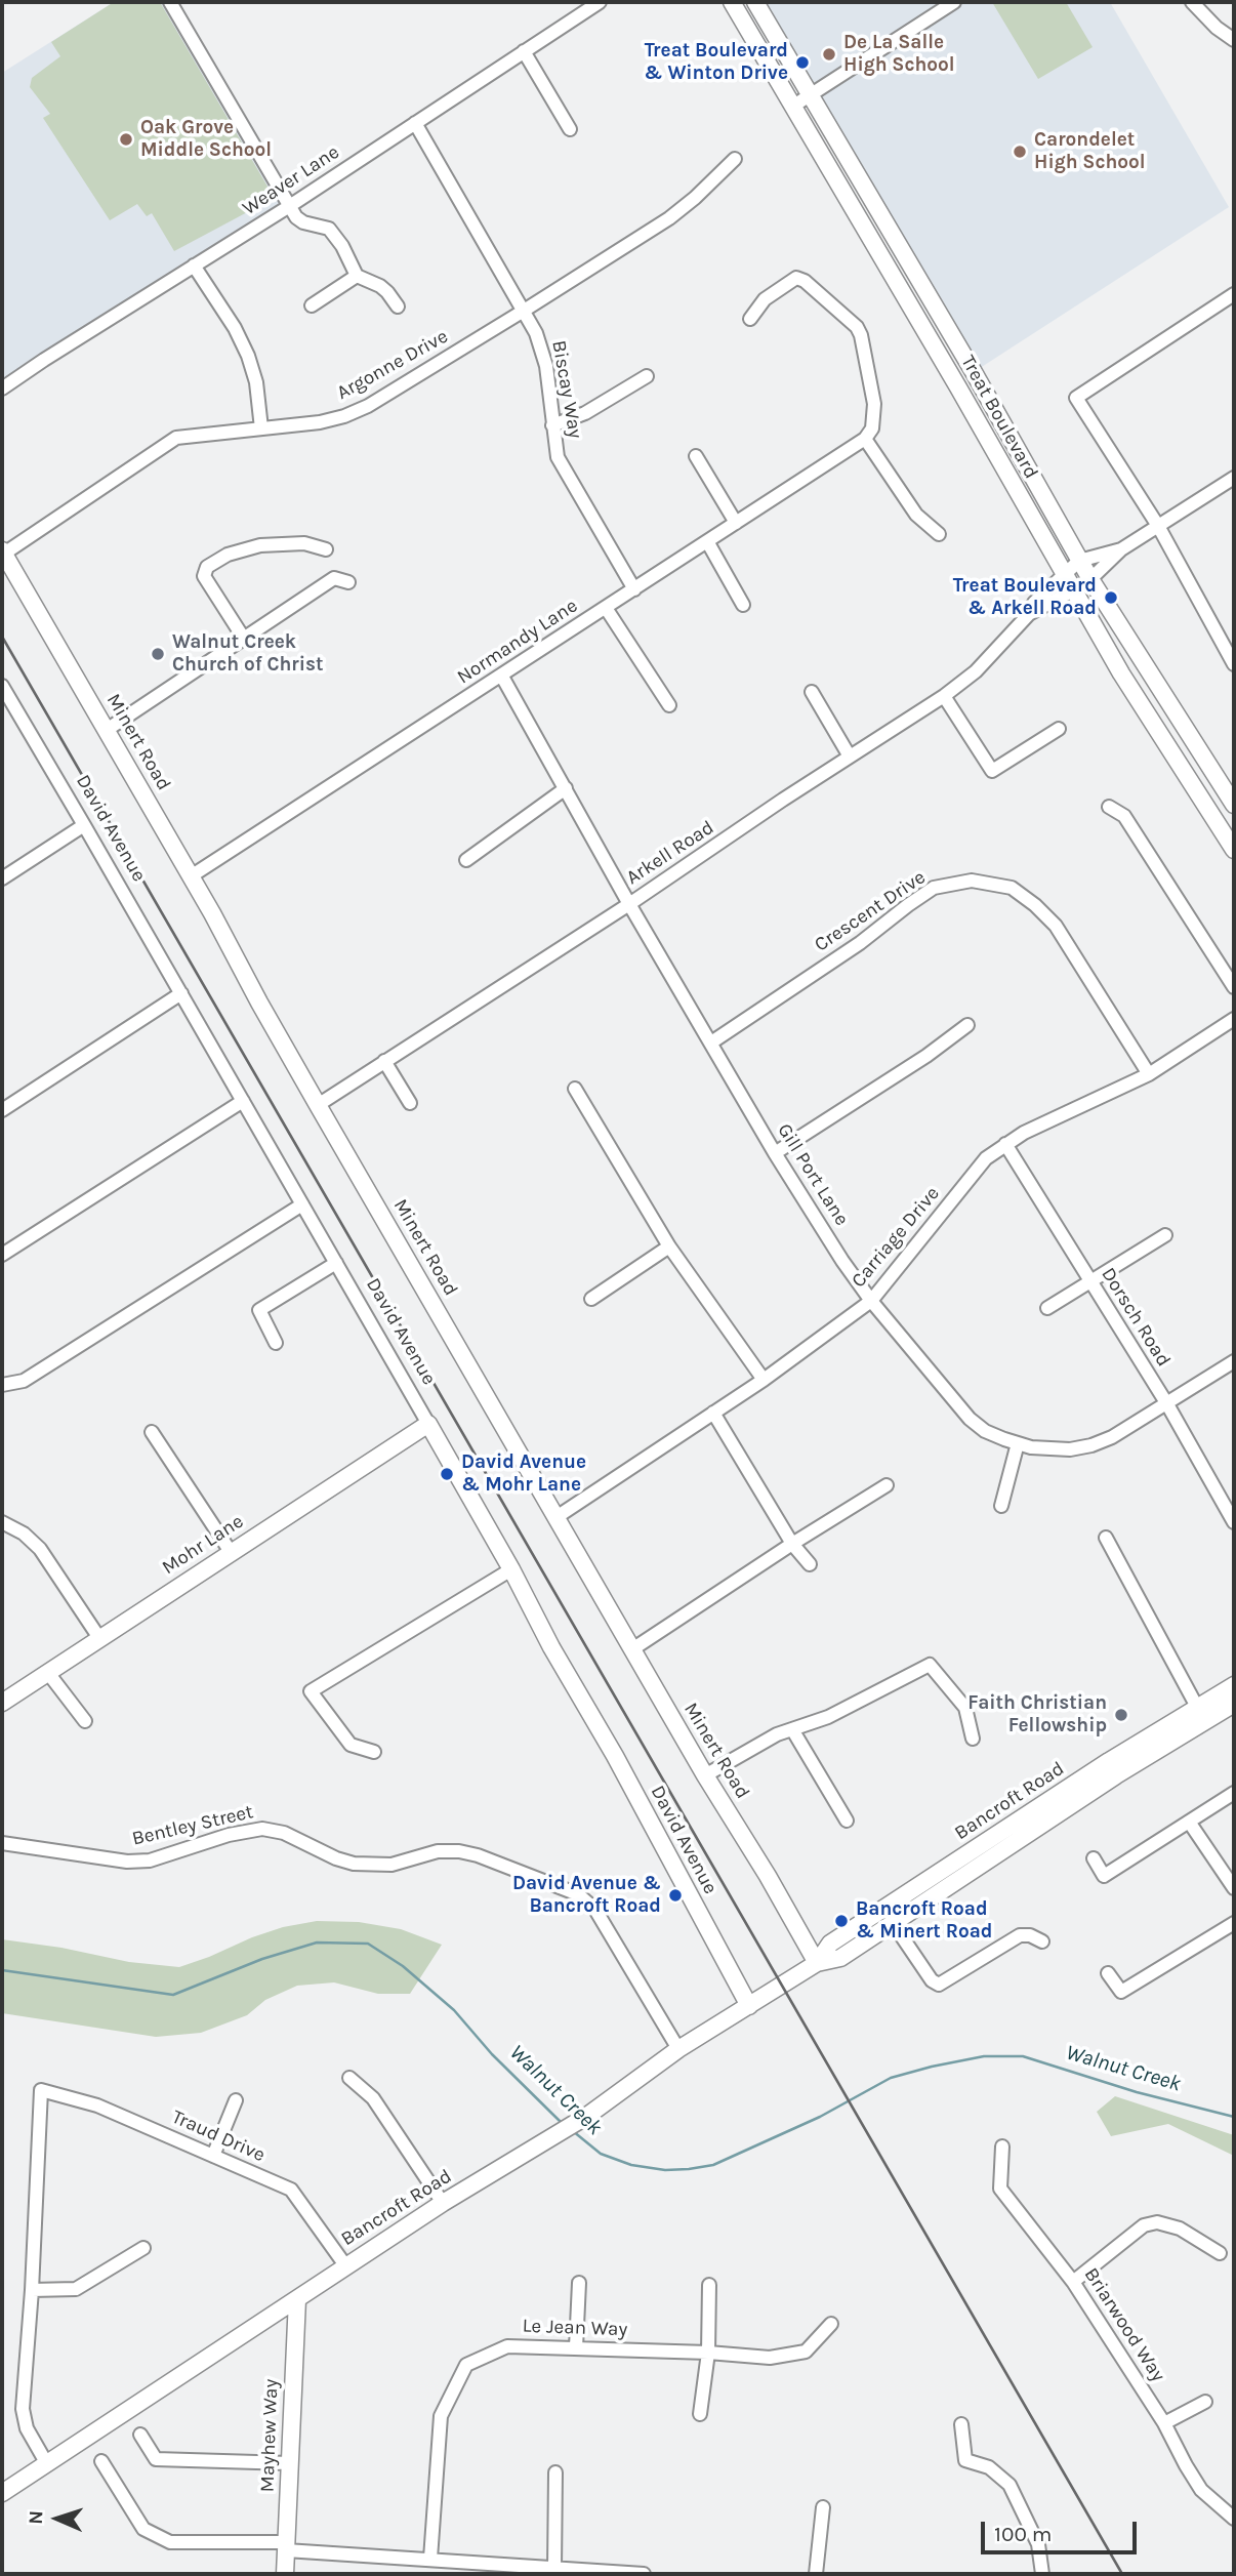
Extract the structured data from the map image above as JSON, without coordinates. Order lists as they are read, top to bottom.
{
  "streets": {
    "street": [
      "Weaver Lane",
      "Argonne Drive",
      "Biscay Way",
      "Treat Boulevard",
      "Normandy Lane",
      "Minert Road",
      "David Avenue",
      "Arkell Road",
      "Crescent Drive",
      "Gill Port Lane",
      "Carriage Drive",
      "Dorsch Road",
      "Mohr Lane",
      "Bancroft Road",
      "Bentley Street",
      "Traud Drive",
      "Briarwood Way",
      "Le Jean Way",
      "Mayhew Way"
    ]
  },
  "crossings": [
    ["Weaver Lane", "Biscay Way"],
    ["Argonne Drive", "Biscay Way"],
    ["Argonne Drive", "Minert Road"],
    ["Biscay Way", "Normandy Lane"],
    ["Treat Boulevard", "Arkell Road"],
    ["Normandy Lane", "Minert Road"],
    ["Normandy Lane", "Gill Port Lane"],
    ["Minert Road", "Arkell Road"],
    ["Minert Road", "Carriage Drive"],
    ["Minert Road", "Bancroft Road"],
    ["David Avenue", "Mohr Lane"],
    ["David Avenue", "Bancroft Road"],
    ["Arkell Road", "Gill Port Lane"],
    ["Crescent Drive", "Gill Port Lane"],
    ["Crescent Drive", "Carriage Drive"],
    ["Gill Port Lane", "Carriage Drive"],
    ["Gill Port Lane", "Dorsch Road"],
    ["Carriage Drive", "Dorsch Road"],
    ["Bancroft Road", "Bentley Street"],
    ["Bancroft Road", "Traud Drive"],
    ["Bancroft Road", "Mayhew Way"]
  ],
  "water": ["Walnut Creek"],
  "places": [
    "De La Salle High School",
    "Treat Boulevard & Winton Drive",
    "Oak Grove Middle School",
    "Carondelet High School",
    "Treat Boulevard & Arkell Road",
    "Walnut Creek Church of Christ",
    "David Avenue & Mohr Lane",
    "Faith Christian Fellowship",
    "David Avenue & Bancroft Road",
    "Bancroft Road & Minert Road"
  ],
  "scale_bar": "100 m",
  "north": "left"
}
